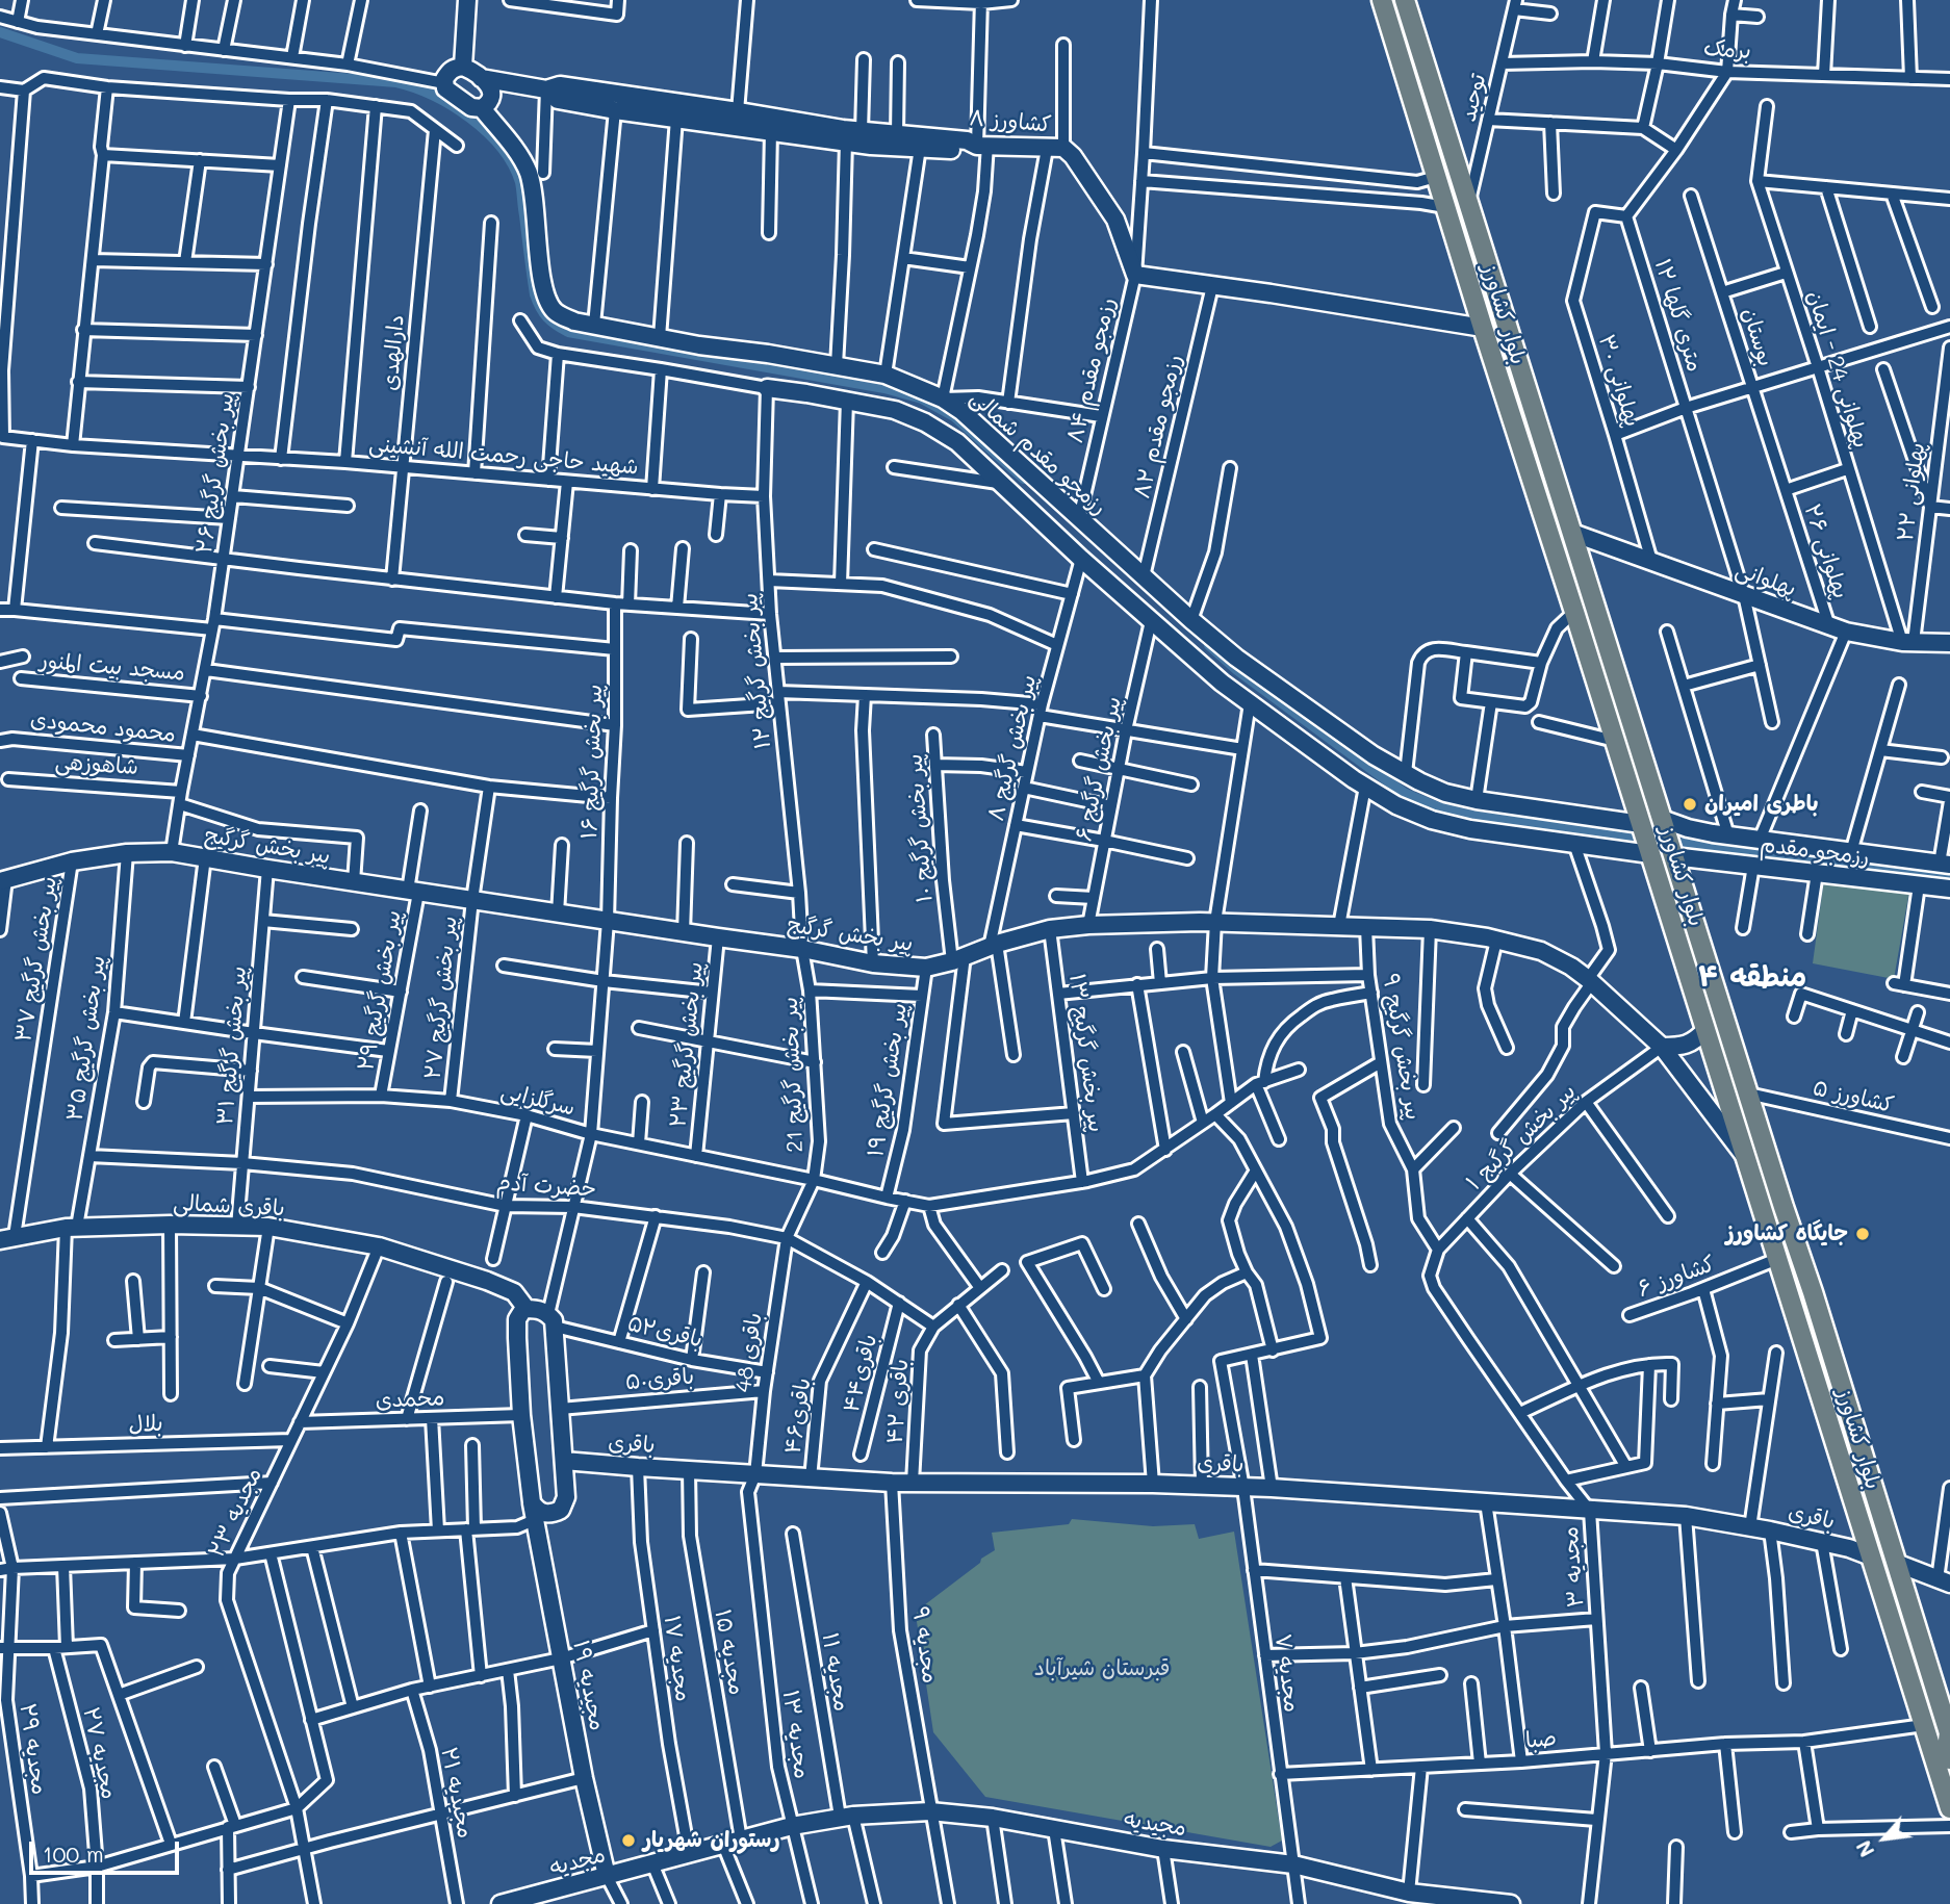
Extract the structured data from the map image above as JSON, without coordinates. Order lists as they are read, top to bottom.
{
  "streets": {
    "main road": ["بلوار کشاورز"],
    "street": [
      "برمک",
      "توحید",
      "کشاورز ۸",
      "۱۲ متری گلها",
      "بوستان",
      "دارالهدی",
      "پهلوانی 24 - ایمان",
      "رزمجو مقدم ۸۴",
      "پهلوانی ۳۰",
      "رزمجو مقدم ۸۲",
      "رزمجو مقدم شمالی",
      "شهید حاجی رحمت الله آنشینی",
      "پیر بخش گرگیج ۲۶",
      "پهلوانی ۲۲",
      "پهلوانی ۲۶",
      "پهلوانی",
      "مسجد بیت المنور",
      "پیر بخش گرگیج ۱۲",
      "محمود محمودی",
      "پیر بخش گرگیج ۸",
      "پیر بخش گرگیج ۱۶",
      "شاهوزهی",
      "پیر بخش گرگیج ۶",
      "پیر بخش گرگیج ۱۰",
      "پیر بخش گرگیج",
      "رزمجو مقدم",
      "پیر بخش گرگیج ۳۷",
      "پیر بخش گرگیج ۲۹",
      "پیر بخش گرگیج ۲۷",
      "پیر بخش گرگیج ۳۵",
      "پیر بخش گرگیج ۲۳",
      "پیر بخش گرگیج ۳۱",
      "پیر بخش گرگیج ۹",
      "پیر بخش گرگیج ۱۳",
      "پیر بخش گرگیج 21",
      "پیر بخش گرگیج ۱۹",
      "کشاورز ۵",
      "سرگلزایی",
      "پیر بخش گرگیج ۱",
      "حضرت آدم",
      "باقری شمالی",
      "کشاورز ۶",
      "باقری۵۲",
      "باقری 48",
      "باقری۴۴",
      "باقری۵۰",
      "محمدی",
      "باقری ۴۲",
      "باقری۴۶",
      "بلال",
      "باقری",
      "مجدیه ۲۳",
      "مجدیه ۳",
      "مجدیه ۹",
      "مجدیه ۱۵",
      "مجدیه ۱۷",
      "مجدیه ۱۱",
      "مجدیه ۷",
      "مجیدیه ۱۹",
      "مجدیه ۱۳",
      "صبا",
      "مجدیه ۲۹",
      "مجدیه ۲۷",
      "مجیدیه ۲۱",
      "مجیدیه",
      "مجدیه"
    ]
  },
  "crossings": [
    ["برمک", "توحید"],
    ["توحید", "بلوار کشاورز"],
    ["کشاورز ۸", "رزمجو مقدم ۸۴"],
    ["بلوار کشاورز", "رزمجو مقدم شمالی"],
    ["بلوار کشاورز", "پهلوانی"],
    ["بلوار کشاورز", "پیر بخش گرگیج"],
    ["بلوار کشاورز", "رزمجو مقدم"],
    ["بلوار کشاورز", "کشاورز ۵"],
    ["بلوار کشاورز", "کشاورز ۶"],
    ["بلوار کشاورز", "باقری"],
    ["بلوار کشاورز", "صبا"],
    ["۱۲ متری گلها", "پهلوانی ۳۰"],
    ["۱۲ متری گلها", "پهلوانی"],
    ["بوستان", "پهلوانی ۲۶"],
    ["دارالهدی", "شهید حاجی رحمت الله آنشینی"],
    ["پهلوانی 24 - ایمان", "پهلوانی ۲۲"],
    ["پهلوانی 24 - ایمان", "پهلوانی"],
    ["رزمجو مقدم ۸۴", "رزمجو مقدم شمالی"],
    ["پهلوانی ۳۰", "پهلوانی"],
    ["رزمجو مقدم ۸۲", "رزمجو مقدم شمالی"],
    ["شهید حاجی رحمت الله آنشینی", "پیر بخش گرگیج ۲۶"],
    ["شهید حاجی رحمت الله آنشینی", "پیر بخش گرگیج ۱۲"],
    ["پیر بخش گرگیج ۲۶", "مسجد بیت المنور"],
    ["پیر بخش گرگیج ۲۶", "محمود محمودی"],
    ["پیر بخش گرگیج ۲۶", "شاهوزهی"],
    ["پیر بخش گرگیج ۲۶", "پیر بخش گرگیج"],
    ["پهلوانی ۲۲", "پهلوانی"],
    ["پهلوانی ۲۶", "پهلوانی"],
    ["پیر بخش گرگیج ۱۲", "پیر بخش گرگیج"],
    ["پیر بخش گرگیج ۱۲", "پیر بخش گرگیج 21"],
    ["پیر بخش گرگیج ۸", "پیر بخش گرگیج"],
    ["پیر بخش گرگیج ۱۶", "پیر بخش گرگیج"],
    ["پیر بخش گرگیج ۱۶", "سرگلزایی"],
    ["پیر بخش گرگیج ۱۶", "حضرت آدم"],
    ["پیر بخش گرگیج ۱۶", "باقری۵۲"],
    ["شاهوزهی", "پیر بخش گرگیج"],
    ["پیر بخش گرگیج ۶", "پیر بخش گرگیج"],
    ["پیر بخش گرگیج ۱۰", "پیر بخش گرگیج"],
    ["پیر بخش گرگیج ۱۰", "پیر بخش گرگیج ۱۳"],
    ["پیر بخش گرگیج", "پیر بخش گرگیج ۳۷"],
    ["پیر بخش گرگیج", "پیر بخش گرگیج ۲۹"],
    ["پیر بخش گرگیج", "پیر بخش گرگیج ۲۷"],
    ["پیر بخش گرگیج", "پیر بخش گرگیج ۳۵"],
    ["پیر بخش گرگیج", "پیر بخش گرگیج ۲۳"],
    ["پیر بخش گرگیج", "پیر بخش گرگیج ۳۱"],
    ["پیر بخش گرگیج", "پیر بخش گرگیج ۹"],
    ["پیر بخش گرگیج", "پیر بخش گرگیج ۱۳"],
    ["پیر بخش گرگیج", "پیر بخش گرگیج 21"],
    ["پیر بخش گرگیج", "پیر بخش گرگیج ۱۹"],
    ["پیر بخش گرگیج", "پیر بخش گرگیج ۱"],
    ["پیر بخش گرگیج ۳۷", "باقری شمالی"],
    ["پیر بخش گرگیج ۲۹", "سرگلزایی"],
    ["پیر بخش گرگیج ۲۷", "سرگلزایی"],
    ["پیر بخش گرگیج ۳۵", "حضرت آدم"],
    ["پیر بخش گرگیج ۳۵", "باقری شمالی"],
    ["پیر بخش گرگیج ۳۵", "بلال"],
    ["پیر بخش گرگیج ۲۳", "سرگلزایی"],
    ["پیر بخش گرگیج ۳۱", "سرگلزایی"],
    ["پیر بخش گرگیج ۳۱", "حضرت آدم"],
    ["پیر بخش گرگیج ۳۱", "باقری شمالی"],
    ["پیر بخش گرگیج ۹", "پیر بخش گرگیج ۱"],
    ["پیر بخش گرگیج 21", "سرگلزایی"],
    ["پیر بخش گرگیج 21", "حضرت آدم"],
    ["پیر بخش گرگیج 21", "باقری 48"],
    ["پیر بخش گرگیج ۱۹", "سرگلزایی"],
    ["پیر بخش گرگیج ۱", "مجدیه ۳"],
    ["حضرت آدم", "باقری 48"],
    ["حضرت آدم", "باقری۴۴"],
    ["حضرت آدم", "باقری ۴۲"],
    ["حضرت آدم", "باقری۴۶"],
    ["باقری شمالی", "مجدیه ۲۳"],
    ["باقری۵۲", "باقری 48"],
    ["باقری 48", "باقری۵۰"],
    ["باقری 48", "باقری"],
    ["باقری 48", "مجدیه ۱۳"],
    ["محمدی", "مجدیه ۲۳"],
    ["باقری ۴۲", "باقری"],
    ["باقری۴۶", "باقری"],
    ["بلال", "مجدیه ۲۳"],
    ["باقری", "مجدیه ۳"],
    ["باقری", "مجدیه ۹"],
    ["باقری", "مجدیه ۱۵"],
    ["باقری", "مجدیه ۱۷"],
    ["باقری", "مجدیه ۷"],
    ["باقری", "مجدیه ۱۳"],
    ["مجدیه ۳", "صبا"],
    ["مجدیه ۹", "مجیدیه"],
    ["مجدیه ۱۵", "مجدیه"],
    ["مجدیه ۱۷", "مجدیه"],
    ["مجدیه ۱۱", "مجیدیه"],
    ["مجدیه ۷", "صبا"],
    ["مجدیه ۷", "مجیدیه"],
    ["مجیدیه ۱۹", "مجدیه"],
    ["مجدیه ۱۳", "مجیدیه"],
    ["مجدیه ۱۳", "مجدیه"],
    ["مجیدیه", "مجدیه"]
  ],
  "districts": ["منطقه ۴"],
  "parks": ["قبرستان شیرآباد"],
  "places": ["باطری امیران", "جایگاه کشاورز", "رستوران شهریار"],
  "scale_bar": "100 m",
  "north": "bottom left"
}
